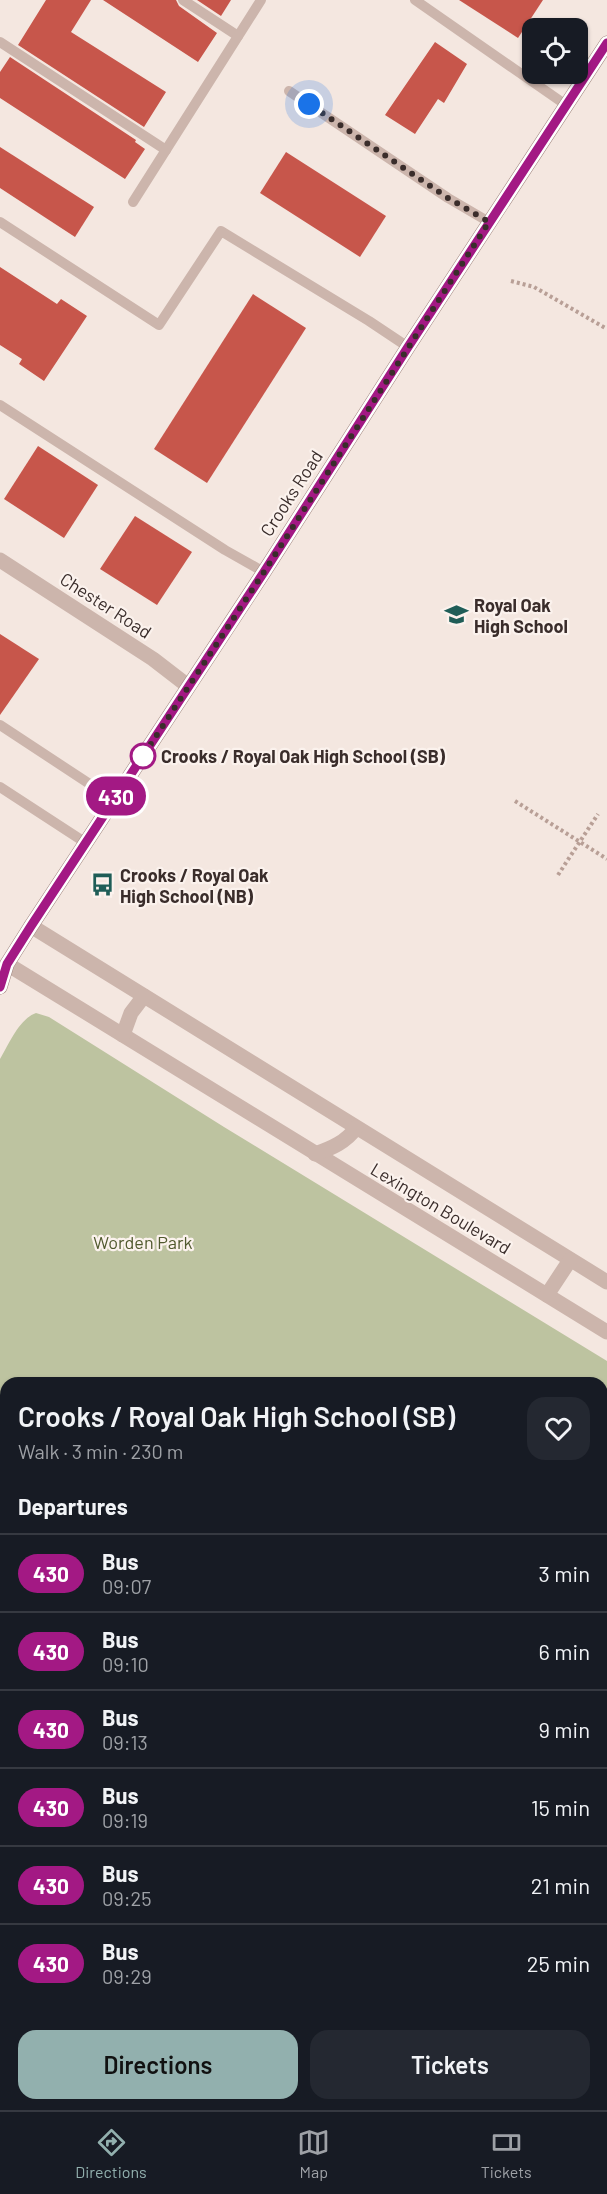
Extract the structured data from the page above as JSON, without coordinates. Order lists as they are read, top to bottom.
{
  "streets": {
    "main road": ["Crooks Road"],
    "street": ["Chester Road", "Lexington Boulevard"]
  },
  "crossings": [
    ["Crooks Road", "Chester Road"],
    ["Crooks Road", "Lexington Boulevard"]
  ],
  "parks": ["Worden Park"],
  "places": {
    "school or university": ["Royal Oak High School"],
    "other": ["Crooks / Royal Oak High School (SB)"],
    "bus stop": ["Crooks / Royal Oak High School (NB)"]
  },
  "lines": ["bus line 430"],
  "page": {
    "on_map": "430",
    "heading": [
      ["Crooks / Royal Oak High School (SB)", "Walk · 3 min · 230 m"],
      "Departures"
    ],
    "list": [
      {
        "mark": "430",
        "name": "Bus",
        "note": "09:07",
        "value": "3 min"
      },
      {
        "mark": "430",
        "name": "Bus",
        "note": "09:10",
        "value": "6 min"
      },
      {
        "mark": "430",
        "name": "Bus",
        "note": "09:13",
        "value": "9 min"
      },
      {
        "mark": "430",
        "name": "Bus",
        "note": "09:19",
        "value": "15 min"
      },
      {
        "mark": "430",
        "name": "Bus",
        "note": "09:25",
        "value": "21 min"
      },
      {
        "mark": "430",
        "name": "Bus",
        "note": "09:29",
        "value": "25 min"
      }
    ],
    "buttons": ["Directions", "Tickets"],
    "tabs": ["Directions", "Map", "Tickets"]
  }
}
